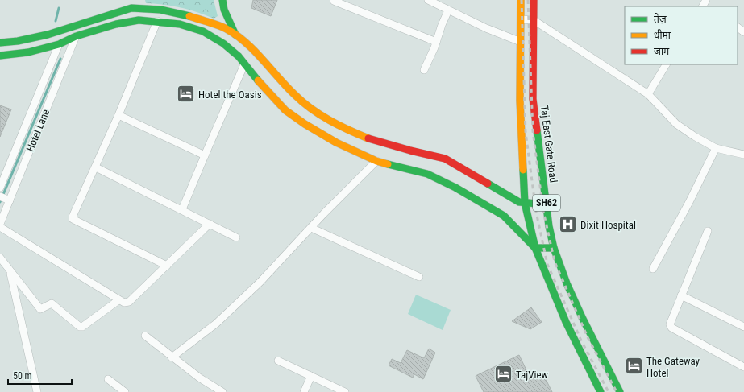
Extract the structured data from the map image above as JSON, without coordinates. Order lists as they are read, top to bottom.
{
  "streets": {
    "main road": ["Taj East Gate Road", "SH62"],
    "street": ["Hotel Lane"]
  },
  "places": {
    "hotel": ["Hotel the Oasis", "The Gateway Hotel", "TajView"],
    "hospital": ["Dixit Hospital"]
  },
  "legend": ["तेज़", "धीमा", "जाम"],
  "scale_bar": "50 m"
}
